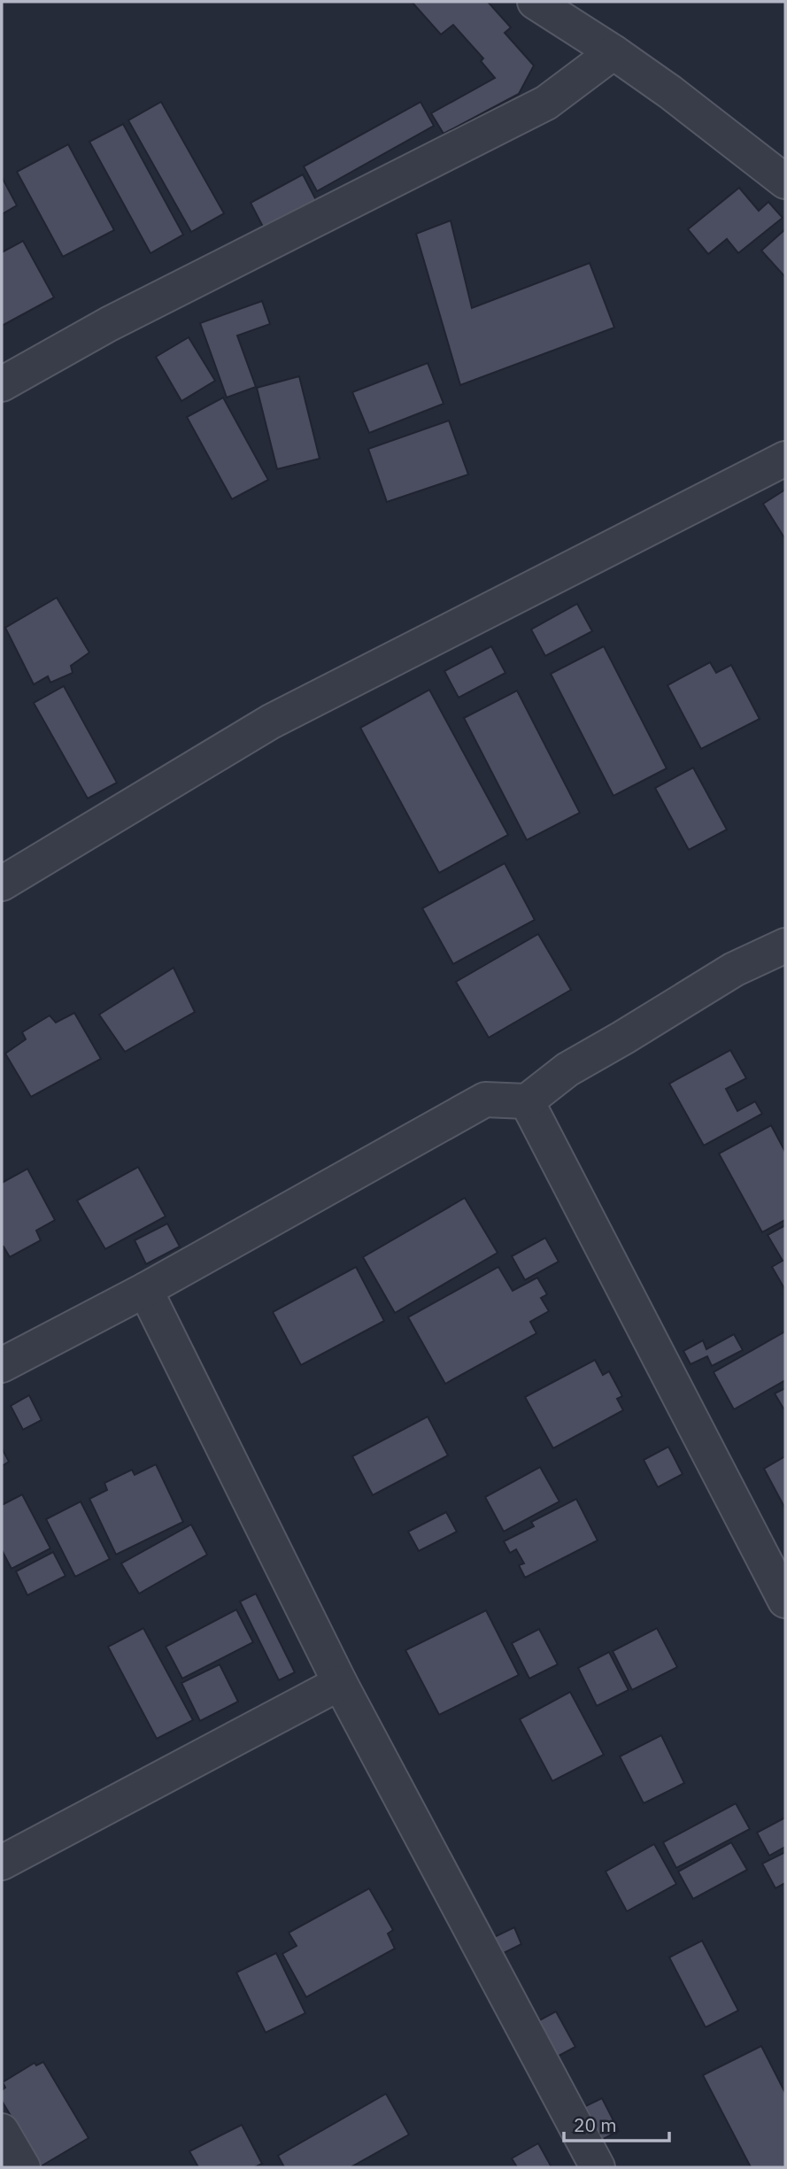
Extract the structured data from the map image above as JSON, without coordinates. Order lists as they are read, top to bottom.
{
  "scale_bar": "20 m"
}
